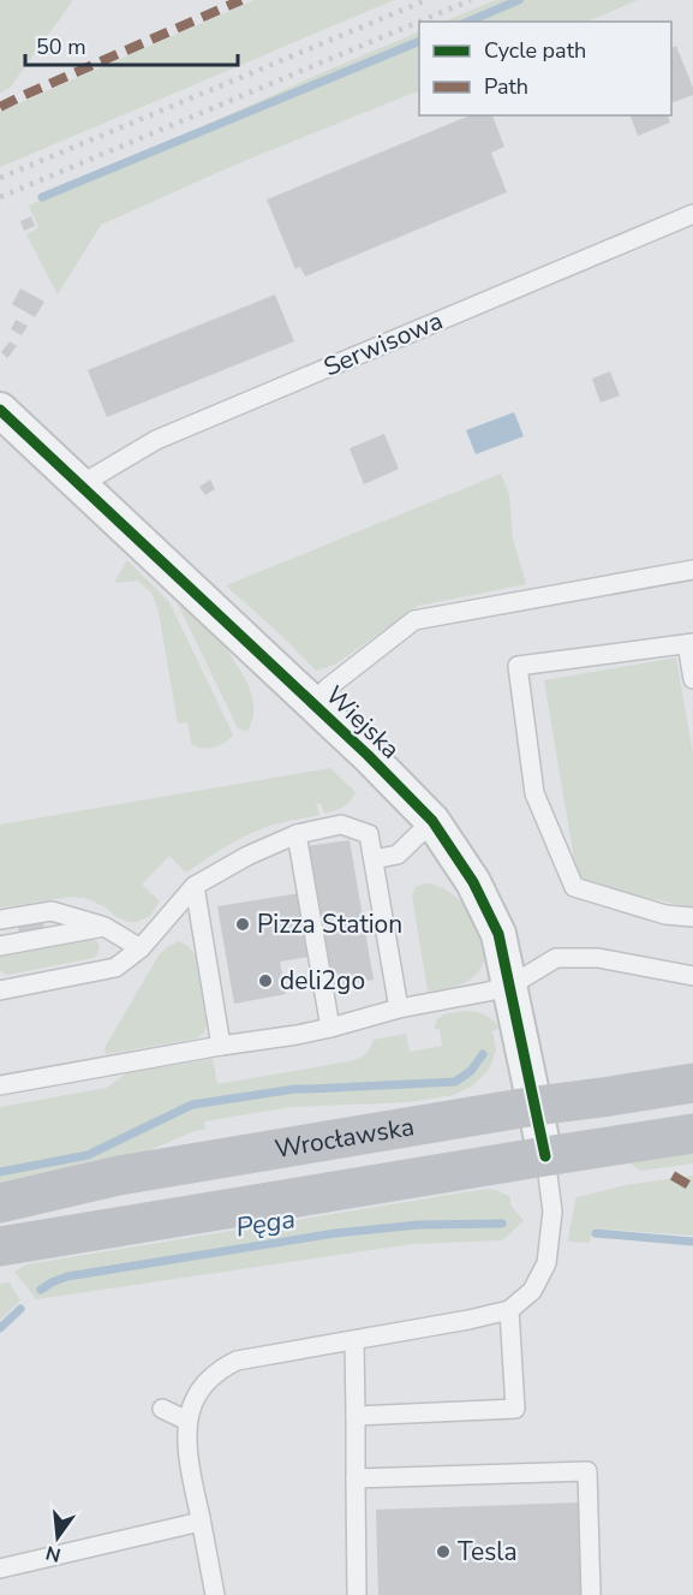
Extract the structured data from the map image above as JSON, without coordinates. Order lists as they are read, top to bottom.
{
  "streets": {
    "main road": ["Wrocławska"],
    "street": ["Wiejska"],
    "lane": ["Serwisowa"]
  },
  "crossings": [
    ["Serwisowa", "Wiejska"],
    ["Wiejska", "Wrocławska"]
  ],
  "water": ["Pęga"],
  "places": ["Pizza Station", "deli2go", "Tesla"],
  "legend": ["Cycle path", "Path"],
  "scale_bar": "50 m",
  "north": "bottom"
}
